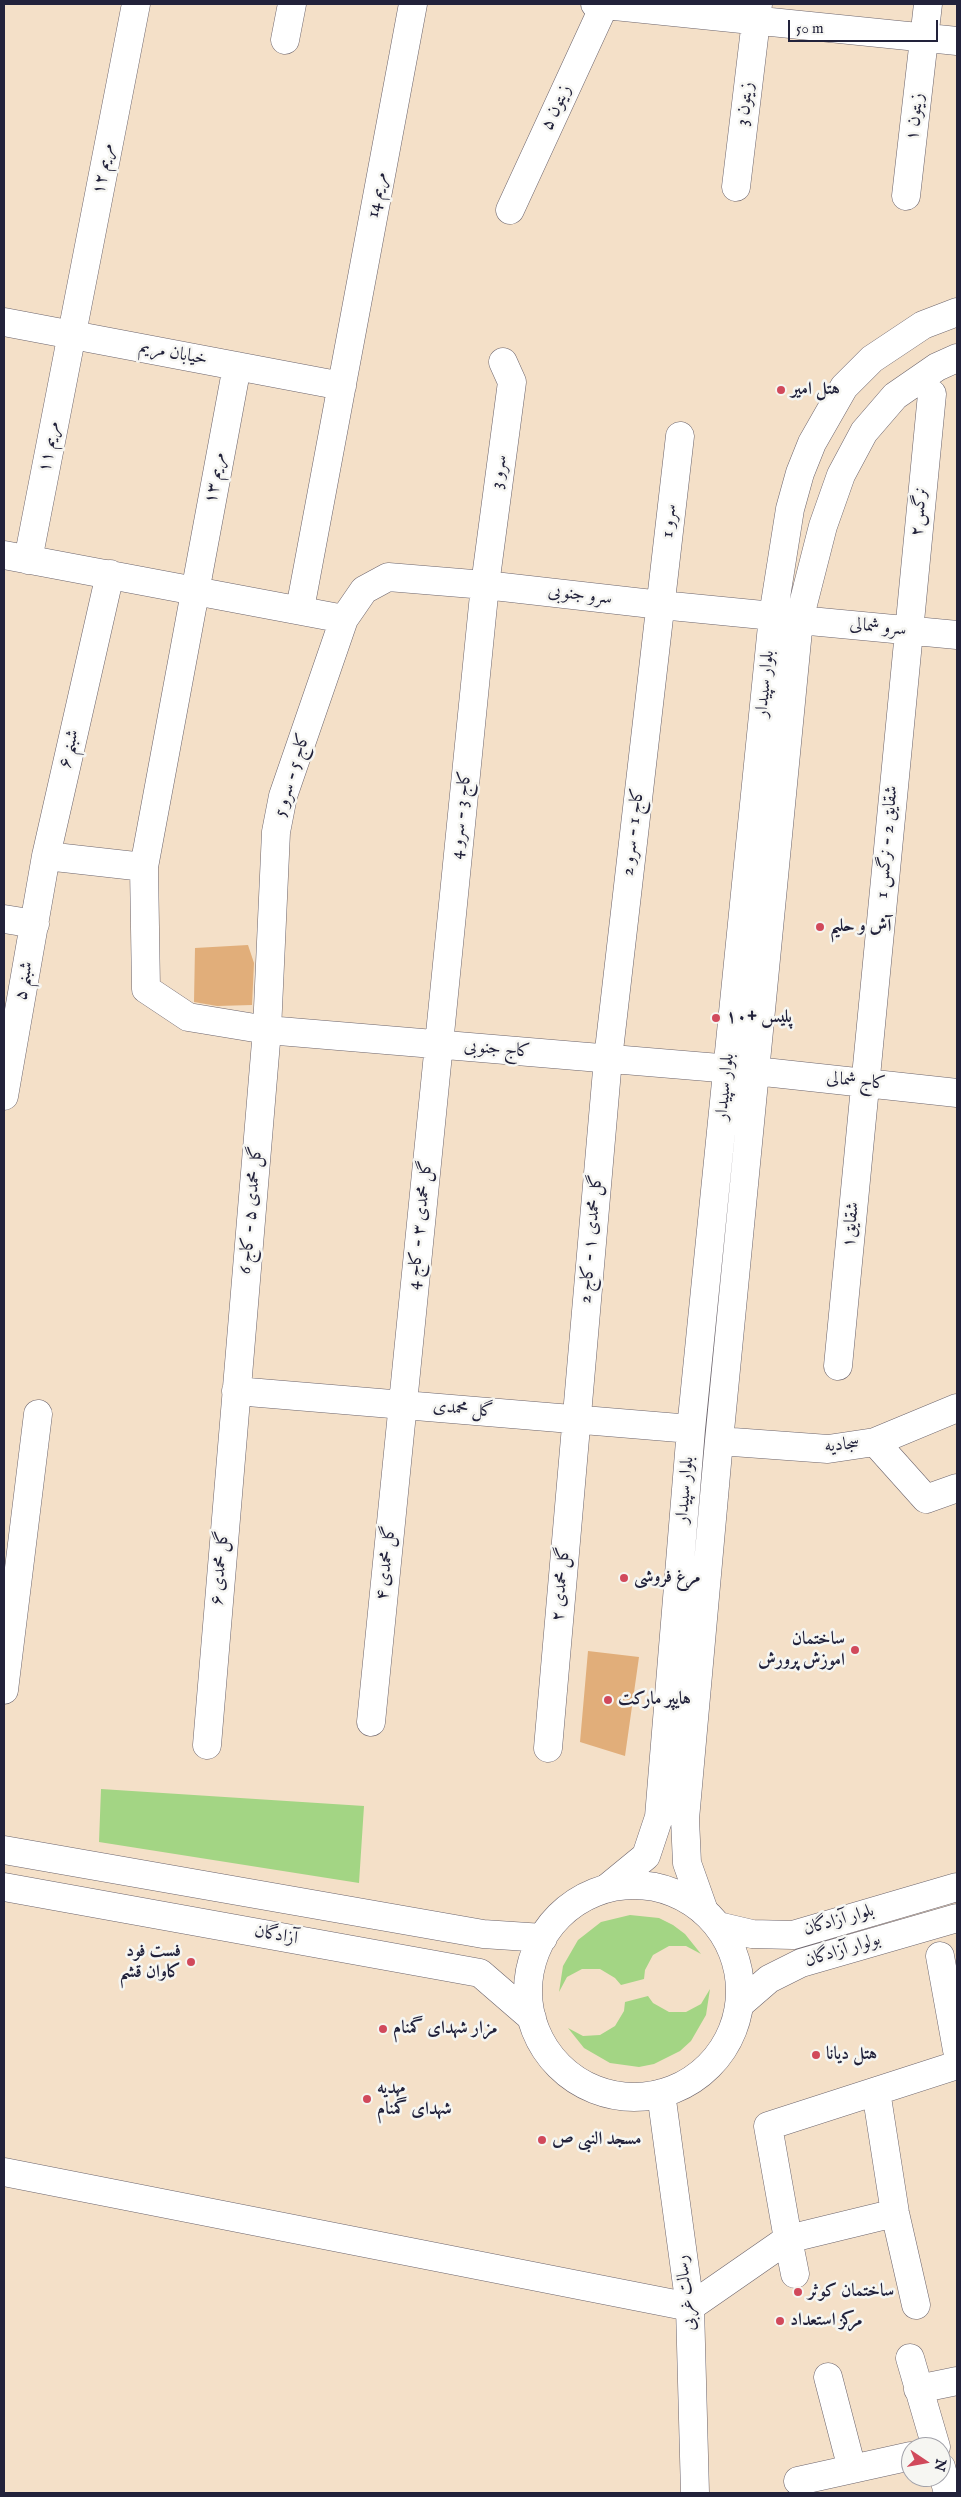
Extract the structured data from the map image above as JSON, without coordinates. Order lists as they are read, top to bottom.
{
  "streets": {
    "street": [
      "زیتون 3",
      "زیتون ۵",
      "زیتون ۱",
      "مریم ۱۲",
      "مریم 14",
      "خیابان مریم",
      "مریم ۱۱",
      "سرو 3",
      "مریم ۱۳",
      "نرگس۲",
      "سرو 1",
      "سرو جنوبی",
      "سرو شمالی",
      "بلوار سپیدار",
      "شبنم ۶",
      "کاج 5 - سرو 5",
      "کاج 3 - سرو 4",
      "کاج 1 - سرو 2",
      "شقایق 2 - نرگس 1",
      "شبنم ۵",
      "کاج جنوبی",
      "کاج شمالی",
      "گل محمدی ۵ - کاج 6",
      "گل محمدی ۳ - کاج 4",
      "شقایق۱",
      "گل محمدی ۱ - کاج 2",
      "گل محمدی",
      "سجادیه",
      "گل محمدی ۴",
      "گل محمدی ۶",
      "گل محمدی ۲",
      "بلوار آزادگان",
      "آزادگان",
      "بولوار آزادگان",
      "رسالت غربی"
    ]
  },
  "crossings": [
    ["مریم ۱۲", "خیابان مریم"],
    ["مریم ۱۲", "مریم ۱۱"],
    ["مریم 14", "خیابان مریم"],
    ["خیابان مریم", "مریم ۱۱"],
    ["خیابان مریم", "مریم ۱۳"],
    ["سرو 3", "سرو جنوبی"],
    ["سرو 3", "کاج 3 - سرو 4"],
    ["مریم ۱۳", "کاج جنوبی"],
    ["نرگس۲", "سرو شمالی"],
    ["نرگس۲", "شقایق 2 - نرگس 1"],
    ["سرو 1", "سرو جنوبی"],
    ["سرو 1", "کاج 1 - سرو 2"],
    ["سرو جنوبی", "سرو شمالی"],
    ["سرو جنوبی", "بلوار سپیدار"],
    ["سرو جنوبی", "کاج 5 - سرو 5"],
    ["سرو جنوبی", "کاج 3 - سرو 4"],
    ["سرو جنوبی", "کاج 1 - سرو 2"],
    ["سرو شمالی", "بلوار سپیدار"],
    ["سرو شمالی", "شقایق 2 - نرگس 1"],
    ["بلوار سپیدار", "کاج جنوبی"],
    ["بلوار سپیدار", "کاج شمالی"],
    ["بلوار سپیدار", "گل محمدی"],
    ["بلوار سپیدار", "سجادیه"],
    ["بلوار سپیدار", "بلوار آزادگان"],
    ["بلوار سپیدار", "آزادگان"],
    ["بلوار سپیدار", "بولوار آزادگان"],
    ["بلوار سپیدار", "رسالت غربی"],
    ["شبنم ۶", "شبنم ۵"],
    ["کاج 5 - سرو 5", "کاج جنوبی"],
    ["کاج 5 - سرو 5", "گل محمدی ۵ - کاج 6"],
    ["کاج 3 - سرو 4", "کاج جنوبی"],
    ["کاج 3 - سرو 4", "گل محمدی ۳ - کاج 4"],
    ["کاج 1 - سرو 2", "کاج جنوبی"],
    ["کاج 1 - سرو 2", "گل محمدی ۱ - کاج 2"],
    ["شقایق 2 - نرگس 1", "کاج شمالی"],
    ["شقایق 2 - نرگس 1", "شقایق۱"],
    ["کاج جنوبی", "کاج شمالی"],
    ["کاج جنوبی", "گل محمدی ۵ - کاج 6"],
    ["کاج جنوبی", "گل محمدی ۳ - کاج 4"],
    ["کاج جنوبی", "گل محمدی ۱ - کاج 2"],
    ["کاج شمالی", "شقایق۱"],
    ["گل محمدی ۵ - کاج 6", "گل محمدی"],
    ["گل محمدی ۵ - کاج 6", "گل محمدی ۶"],
    ["گل محمدی ۳ - کاج 4", "گل محمدی"],
    ["گل محمدی ۳ - کاج 4", "گل محمدی ۴"],
    ["گل محمدی ۱ - کاج 2", "گل محمدی"],
    ["گل محمدی ۱ - کاج 2", "گل محمدی ۲"],
    ["گل محمدی", "گل محمدی ۴"],
    ["گل محمدی", "گل محمدی ۶"],
    ["گل محمدی", "گل محمدی ۲"]
  ],
  "places": [
    "هتل امیر",
    "آش و حلیم",
    "پلیس +۱۰",
    "مرغ فروشی",
    "ساختمان اموزش پرورش",
    "هایپر مارکت",
    "فست فود كاوان قشم",
    "مزار شهدای گمنام",
    "هتل دیانا",
    "مهدیه شهدای گمنام",
    "مسجد النبی ص",
    "ساختمان کوثر",
    "مرکز استعداد"
  ],
  "scale_bar": "50 m",
  "north": "right"
}
